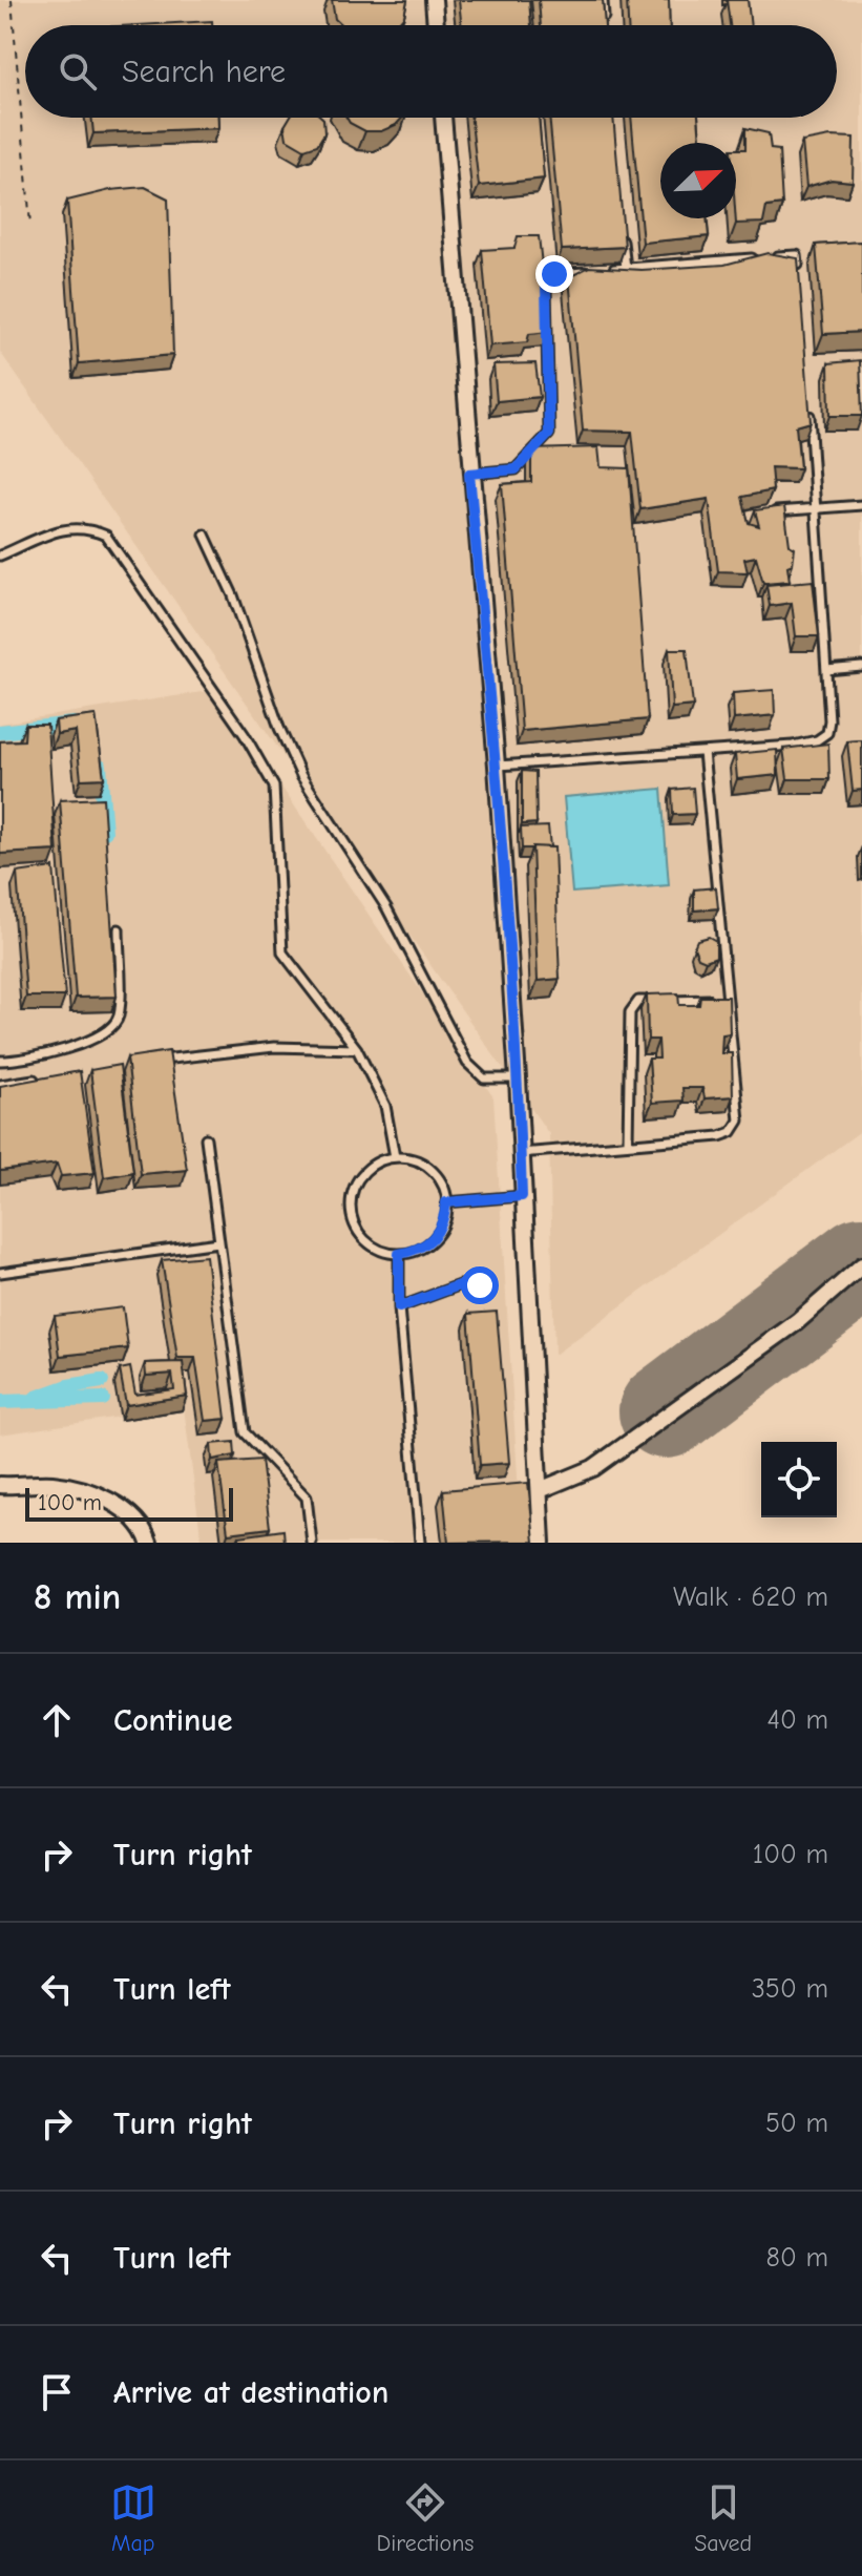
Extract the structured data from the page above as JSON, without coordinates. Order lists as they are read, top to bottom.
{
  "scale_bar": "100 m",
  "north": "top right",
  "page": {
    "search": "Search here",
    "scale": "100 m",
    "heading": ["8 min", "Walk · 620 m"],
    "list": [
      ["Continue", "40 m"],
      ["Turn right", "100 m"],
      ["Turn left", "350 m"],
      ["Turn right", "50 m"],
      ["Turn left", "80 m"],
      "Arrive at destination"
    ],
    "nav": ["Map", "Directions", "Saved"]
  }
}
